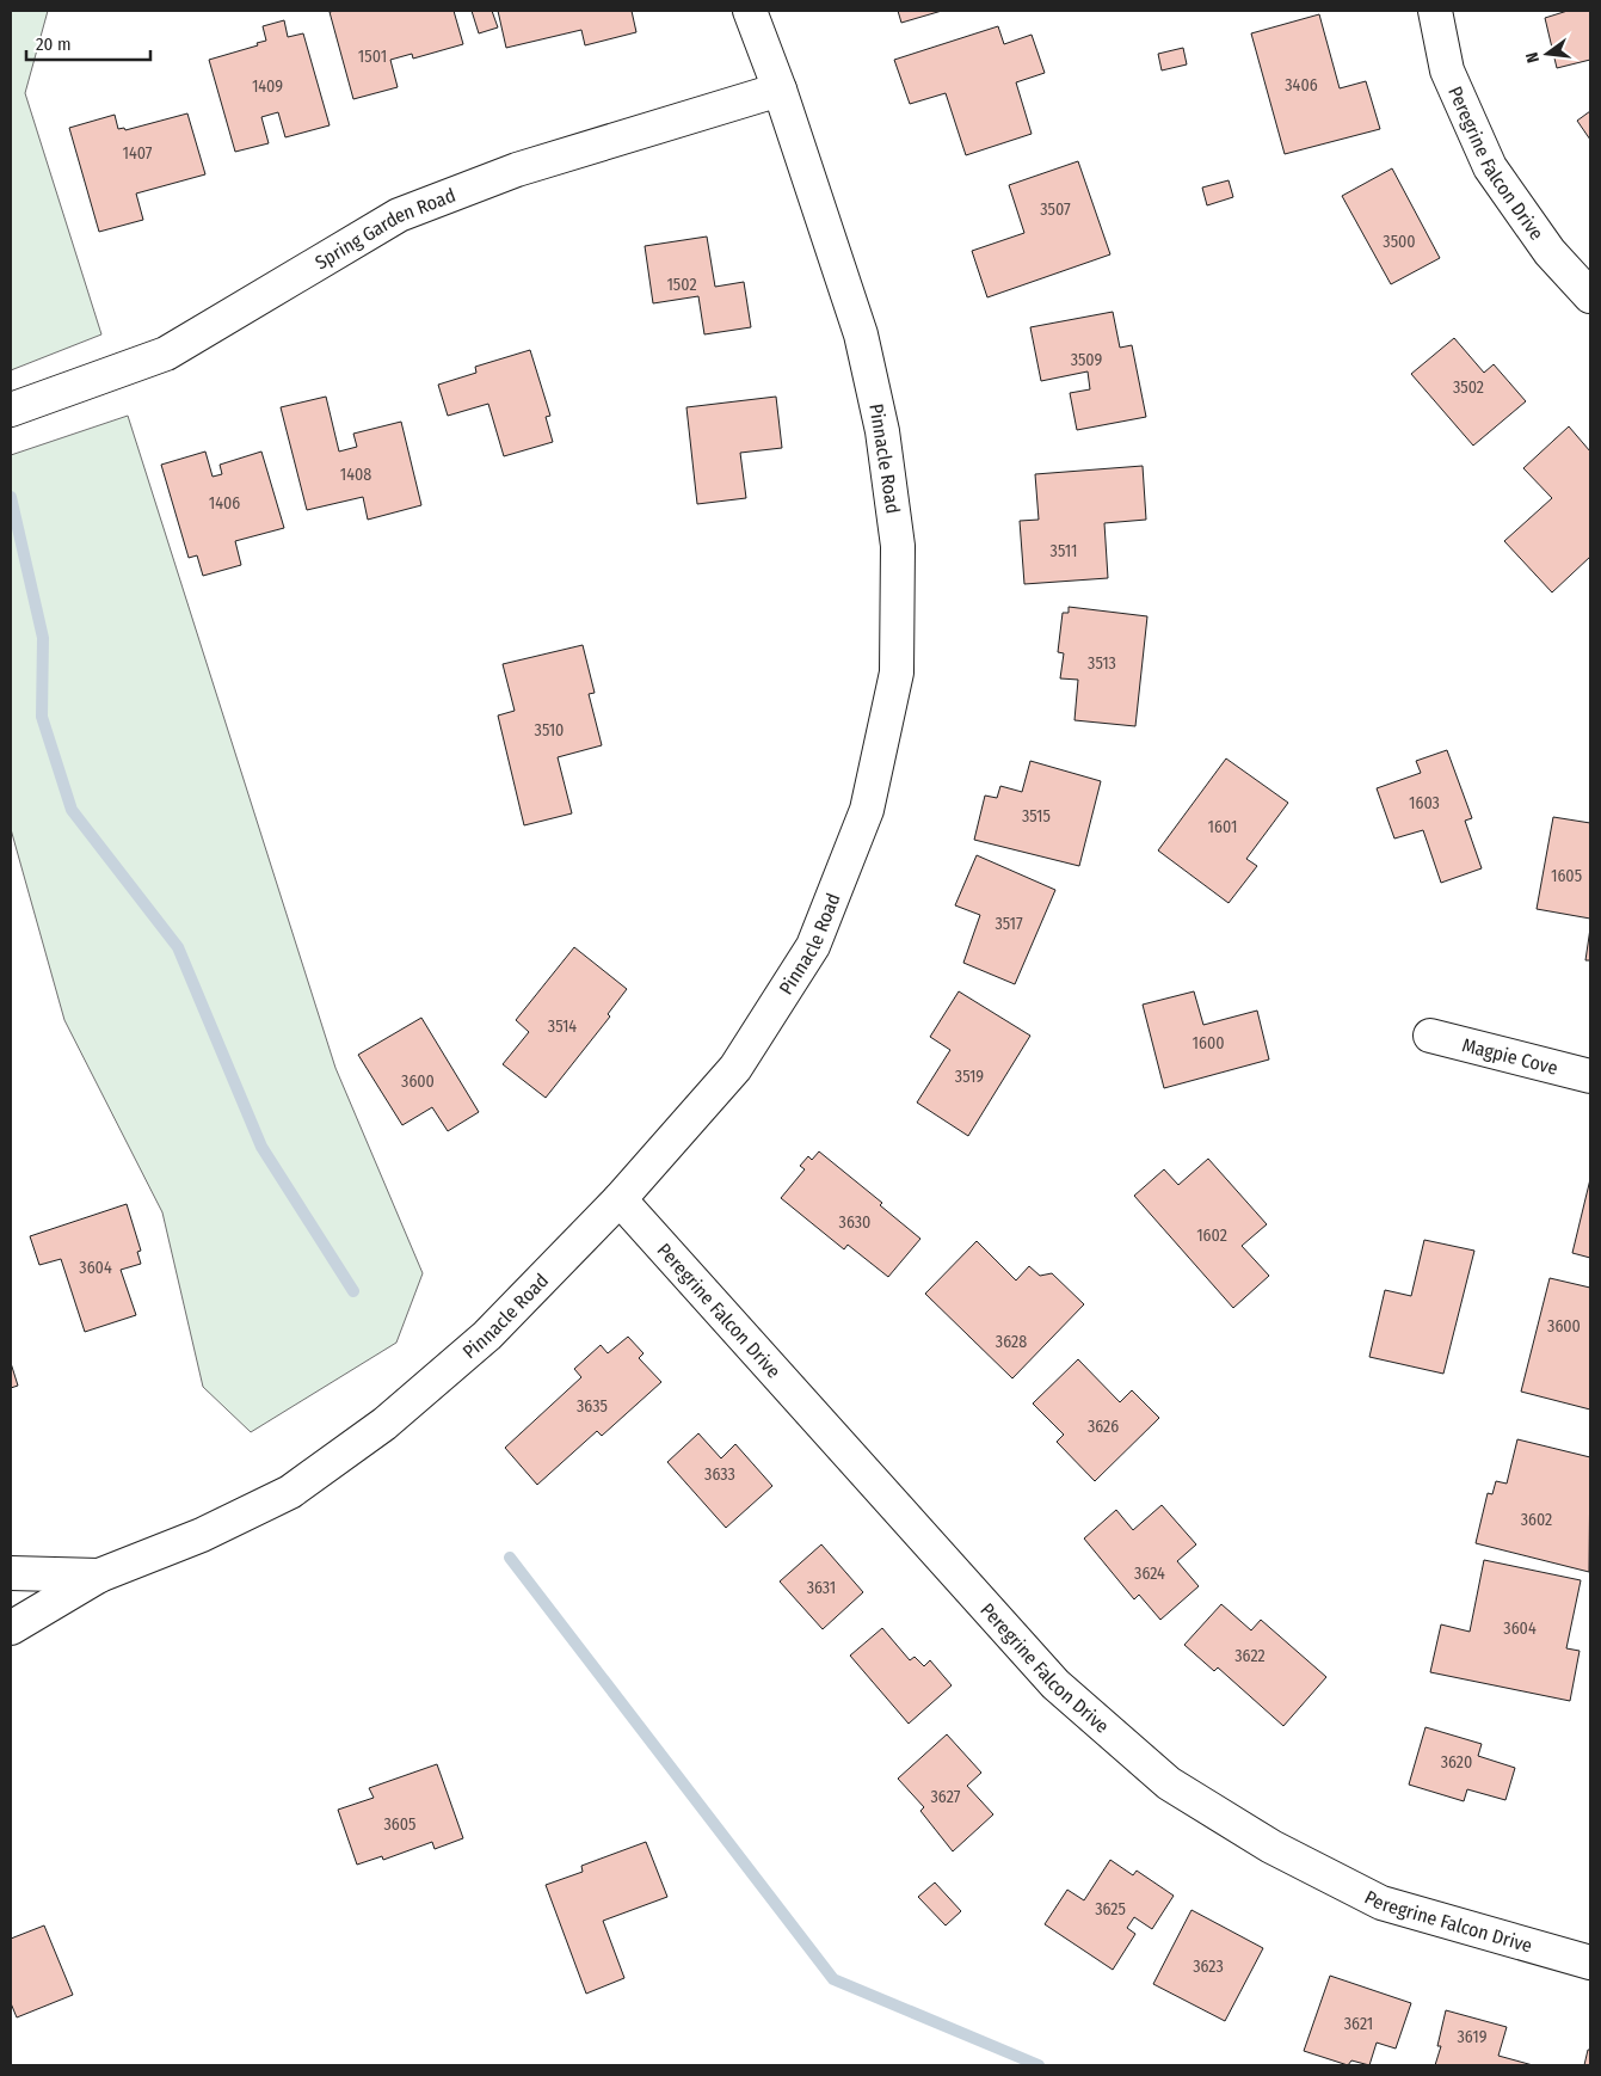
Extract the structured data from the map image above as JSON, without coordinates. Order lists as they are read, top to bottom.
{
  "streets": {
    "street": [
      "Peregrine Falcon Drive",
      "Spring Garden Road",
      "Pinnacle Road",
      "Magpie Cove"
    ]
  },
  "crossings": [
    ["Peregrine Falcon Drive", "Pinnacle Road"],
    ["Spring Garden Road", "Pinnacle Road"]
  ],
  "house_numbers": [
    "1501",
    "3406",
    "1409",
    "1407",
    "3507",
    "3500",
    "1502",
    "3509",
    "3502",
    "1408",
    "1406",
    "3511",
    "3513",
    "3510",
    "1603",
    "3515",
    "1601",
    "1605",
    "3517",
    "3514",
    "1600",
    "3519",
    "3600",
    "3630",
    "1602",
    "3604",
    "3600",
    "3628",
    "3635",
    "3626",
    "3633",
    "3602",
    "3624",
    "3631",
    "3604",
    "3622",
    "3620",
    "3627",
    "3605",
    "3625",
    "3623",
    "3621",
    "3619"
  ],
  "scale_bar": "20 m",
  "north": "left"
}
